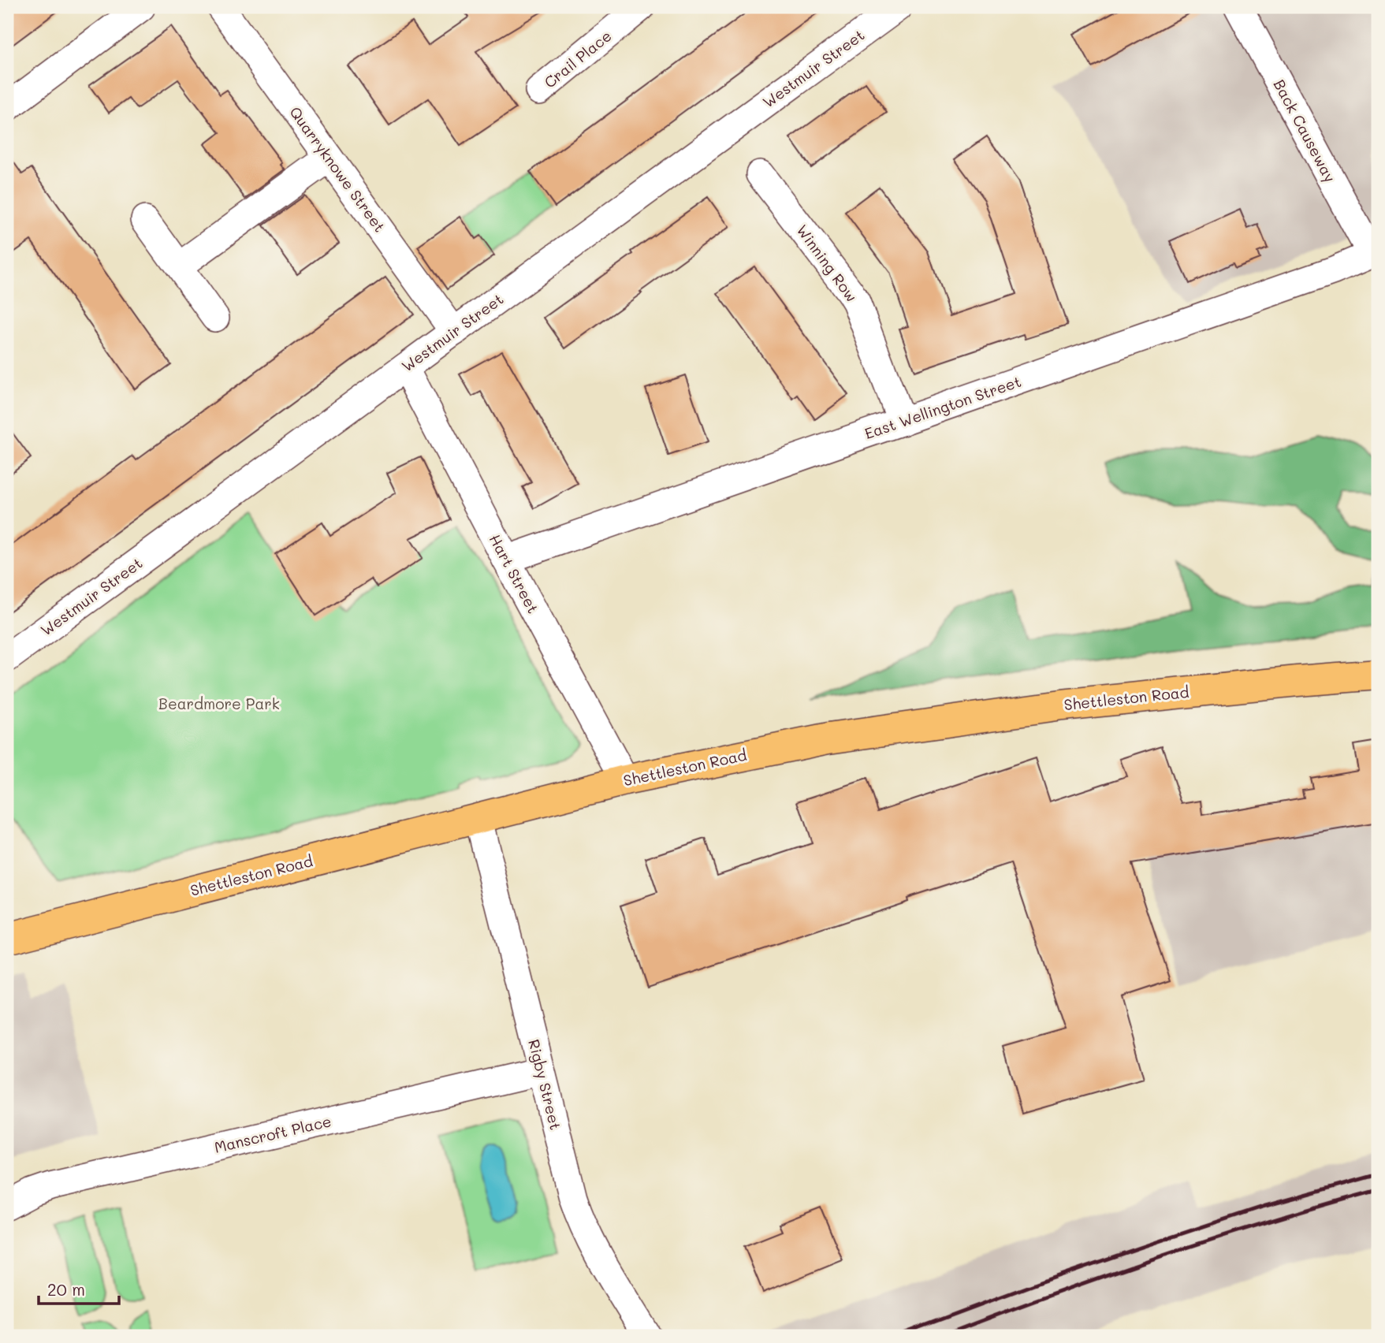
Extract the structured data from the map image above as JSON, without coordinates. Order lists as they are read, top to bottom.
{
  "streets": {
    "main road": ["Shettleston Road"],
    "street": [
      "Crail Place",
      "Westmuir Street",
      "Back Causeway",
      "Quarryknowe Street",
      "Winning Row",
      "East Wellington Street",
      "Hart Street",
      "Rigby Street",
      "Manscroft Place"
    ]
  },
  "crossings": [
    ["Westmuir Street", "Quarryknowe Street"],
    ["Westmuir Street", "Hart Street"],
    ["Back Causeway", "East Wellington Street"],
    ["Winning Row", "East Wellington Street"],
    ["East Wellington Street", "Hart Street"],
    ["Hart Street", "Shettleston Road"],
    ["Shettleston Road", "Rigby Street"],
    ["Rigby Street", "Manscroft Place"]
  ],
  "parks": ["Beardmore Park"],
  "scale_bar": "20 m"
}
